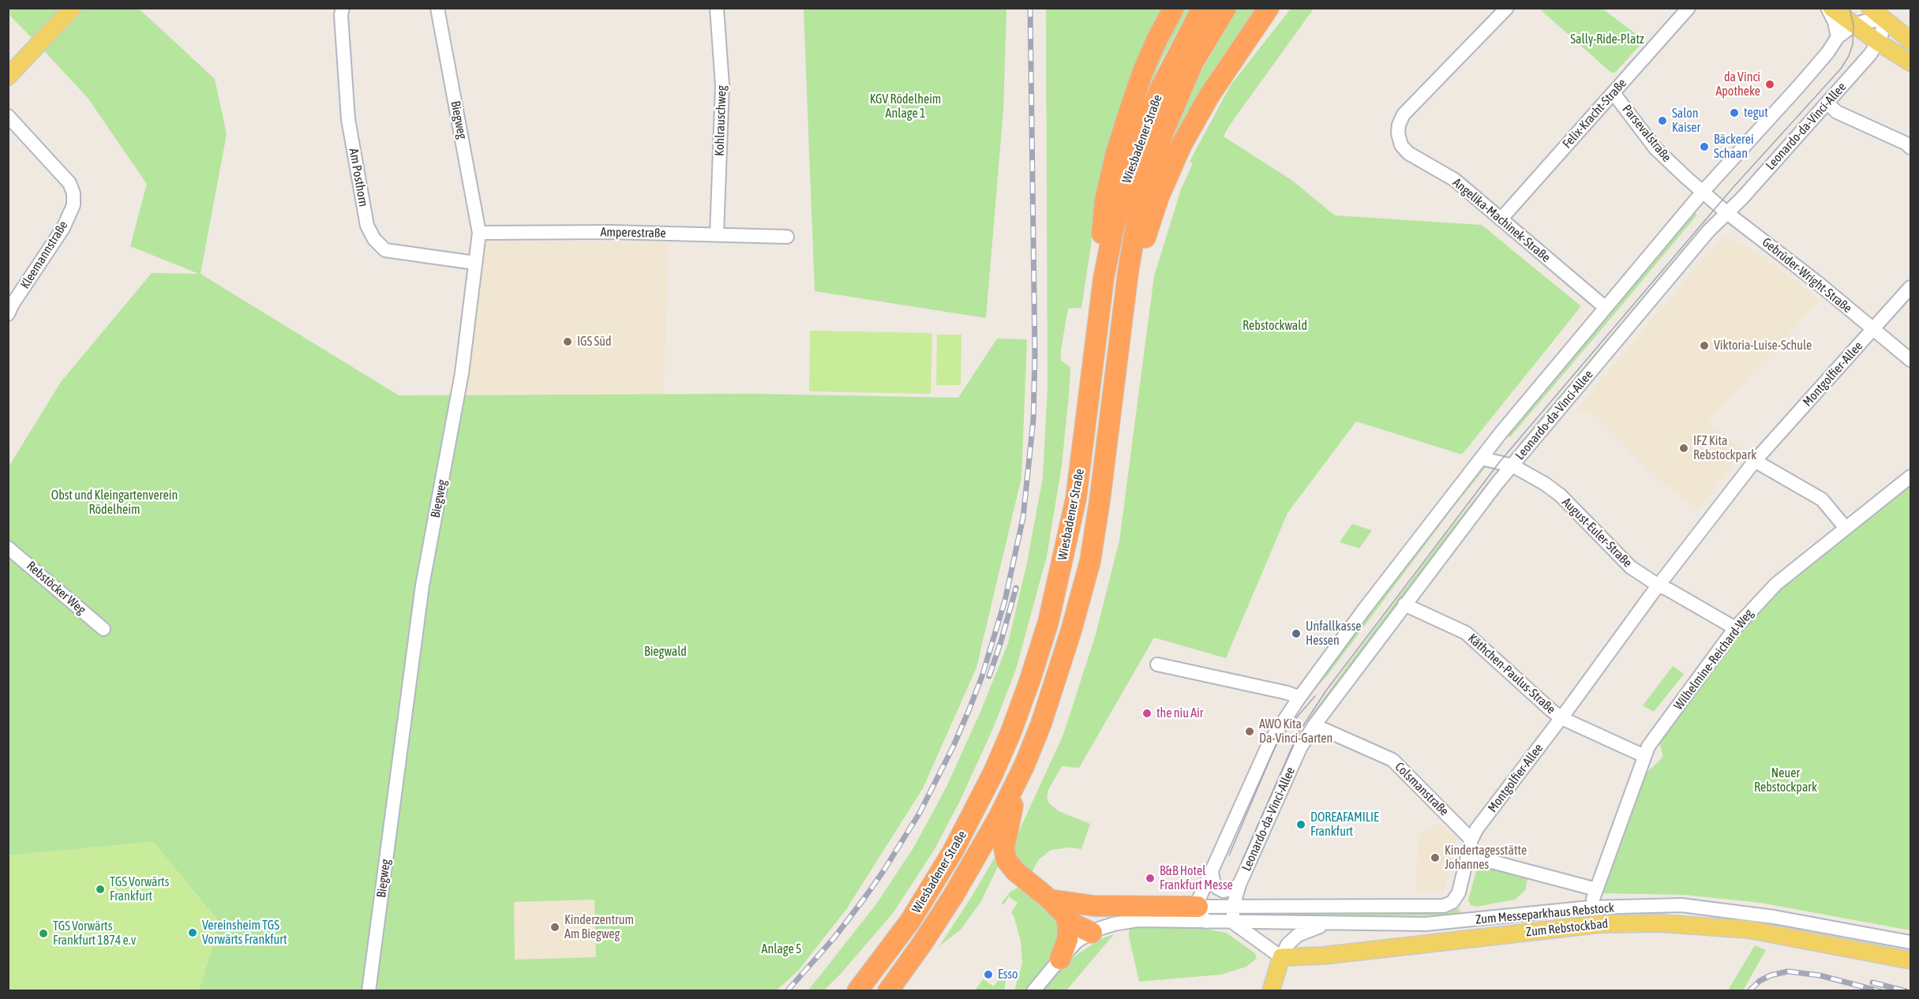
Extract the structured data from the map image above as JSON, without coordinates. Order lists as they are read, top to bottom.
{
  "streets": {
    "highway": ["Wiesbadener Straße"],
    "main road": ["Zum Rebstockbad"],
    "street": [
      "Felix-Kracht-Straße",
      "Biegweg",
      "Kohlrauschweg",
      "Leonardo-da-Vinci-Allee",
      "Parsevalstraße",
      "Am Posthorn",
      "Angelika-Machinek-Straße",
      "Amperestraße",
      "Kleemannstraße",
      "Gebrüder-Wright-Straße",
      "Montgolfier-Allee",
      "August-Euler-Straße",
      "Rebstöcker Weg",
      "Wilhelmine-Reichard-Weg",
      "Käthchen-Paulus-Straße",
      "Colsmanstraße",
      "Zum Messeparkhaus Rebstock"
    ]
  },
  "crossings": [
    ["Felix-Kracht-Straße", "Parsevalstraße"],
    ["Felix-Kracht-Straße", "Angelika-Machinek-Straße"],
    ["Biegweg", "Am Posthorn"],
    ["Biegweg", "Amperestraße"],
    ["Kohlrauschweg", "Amperestraße"],
    ["Leonardo-da-Vinci-Allee", "Gebrüder-Wright-Straße"],
    ["Leonardo-da-Vinci-Allee", "Montgolfier-Allee"],
    ["Leonardo-da-Vinci-Allee", "August-Euler-Straße"],
    ["Leonardo-da-Vinci-Allee", "Käthchen-Paulus-Straße"],
    ["Leonardo-da-Vinci-Allee", "Colsmanstraße"],
    ["Leonardo-da-Vinci-Allee", "Zum Messeparkhaus Rebstock"],
    ["Parsevalstraße", "Gebrüder-Wright-Straße"],
    ["Gebrüder-Wright-Straße", "Montgolfier-Allee"],
    ["Montgolfier-Allee", "August-Euler-Straße"],
    ["Montgolfier-Allee", "Wilhelmine-Reichard-Weg"],
    ["Montgolfier-Allee", "Käthchen-Paulus-Straße"],
    ["Montgolfier-Allee", "Colsmanstraße"],
    ["August-Euler-Straße", "Wilhelmine-Reichard-Weg"],
    ["Wilhelmine-Reichard-Weg", "Käthchen-Paulus-Straße"]
  ],
  "parks": [
    "Sally-Ride-Platz",
    "KGV Rödelheim Anlage 1",
    "Rebstockwald",
    "Obst und Kleingartenverein Rödelheim",
    "Biegwald",
    "Neuer Rebstockpark",
    "Anlage 5"
  ],
  "places": [
    "da Vinci Apotheke",
    "tegut",
    "Salon Kaiser",
    "Bäckerei Schaan",
    "IGS Süd",
    "Viktoria-Luise-Schule",
    "IFZ Kita Rebstockpark",
    "Unfallkasse Hessen",
    "the niu Air",
    "AWO Kita Da-Vinci-Garten",
    "DOREAFAMILIE Frankfurt",
    "Kindertagesstätte Johannes",
    "B&B Hotel Frankfurt Messe",
    "TGS Vorwärts Frankfurt",
    "Kinderzentrum Am Biegweg",
    "Vereinsheim TGS Vorwärts Frankfurt",
    "TGS Vorwärts Frankfurt 1874 e.v",
    "Esso"
  ]
}
